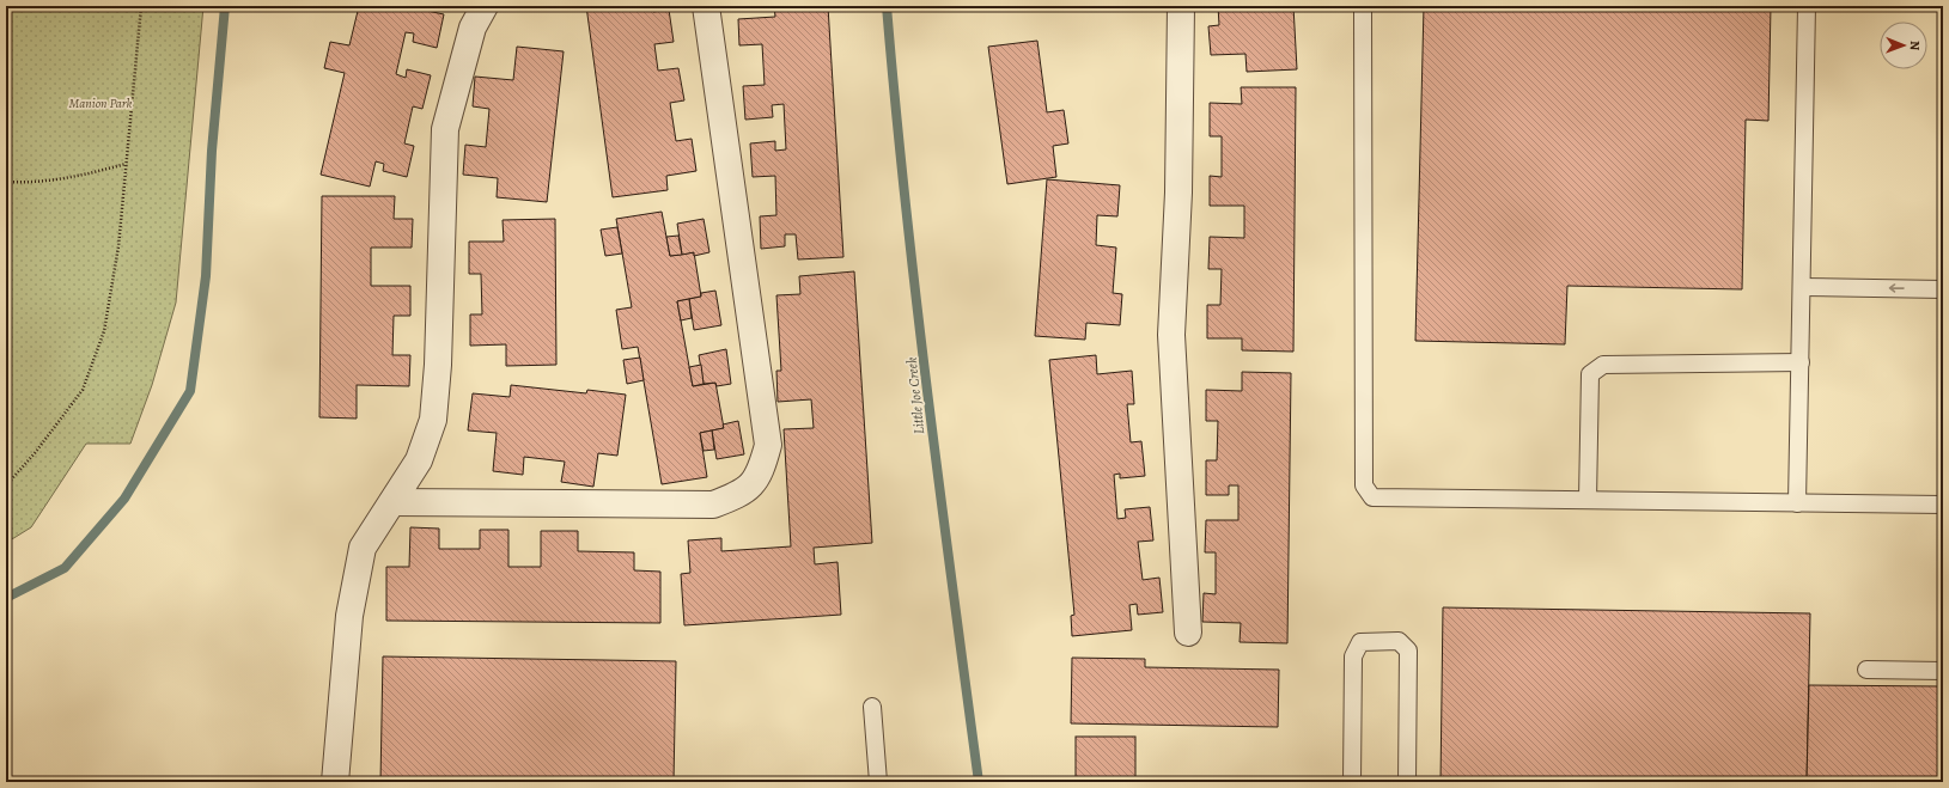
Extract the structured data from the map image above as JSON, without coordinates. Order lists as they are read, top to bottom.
{
  "water": ["Little Joe Creek"],
  "parks": ["Manion Park"],
  "north": "right"
}
